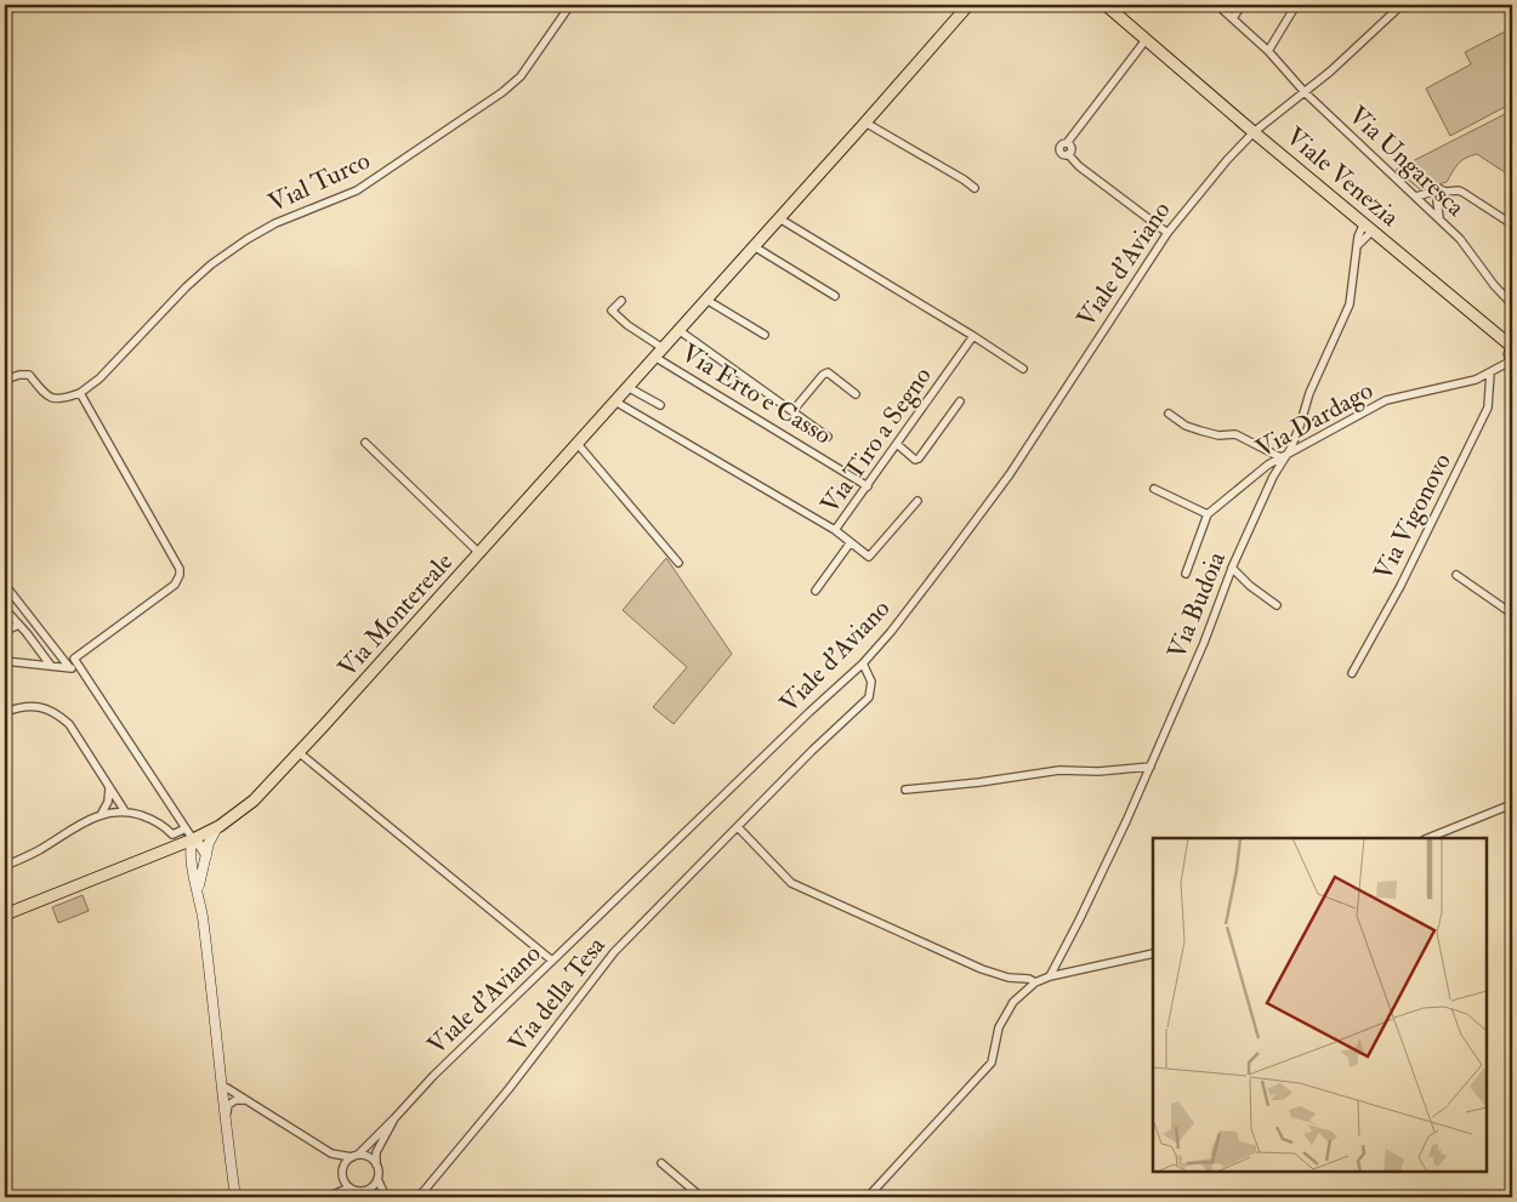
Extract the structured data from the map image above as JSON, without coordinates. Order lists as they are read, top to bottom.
{
  "streets": {
    "main road": ["Viale Venezia", "Via Montereale"],
    "street": [
      "Via Ungaresca",
      "Vial Turco",
      "Viale d'Aviano",
      "Via Erto e Casso",
      "Via Dardago",
      "Via Tiro a Segno",
      "Via Vigonovo",
      "Via Budoia",
      "Via della Tesa"
    ]
  },
  "crossings": [
    ["Via Ungaresca", "Viale d'Aviano"],
    ["Viale Venezia", "Viale d'Aviano"],
    ["Viale Venezia", "Via Dardago"],
    ["Viale Venezia", "Via Budoia"],
    ["Viale d'Aviano", "Via della Tesa"],
    ["Via Erto e Casso", "Via Tiro a Segno"],
    ["Via Erto e Casso", "Via Montereale"],
    ["Via Dardago", "Via Vigonovo"],
    ["Via Dardago", "Via Budoia"]
  ]
}
